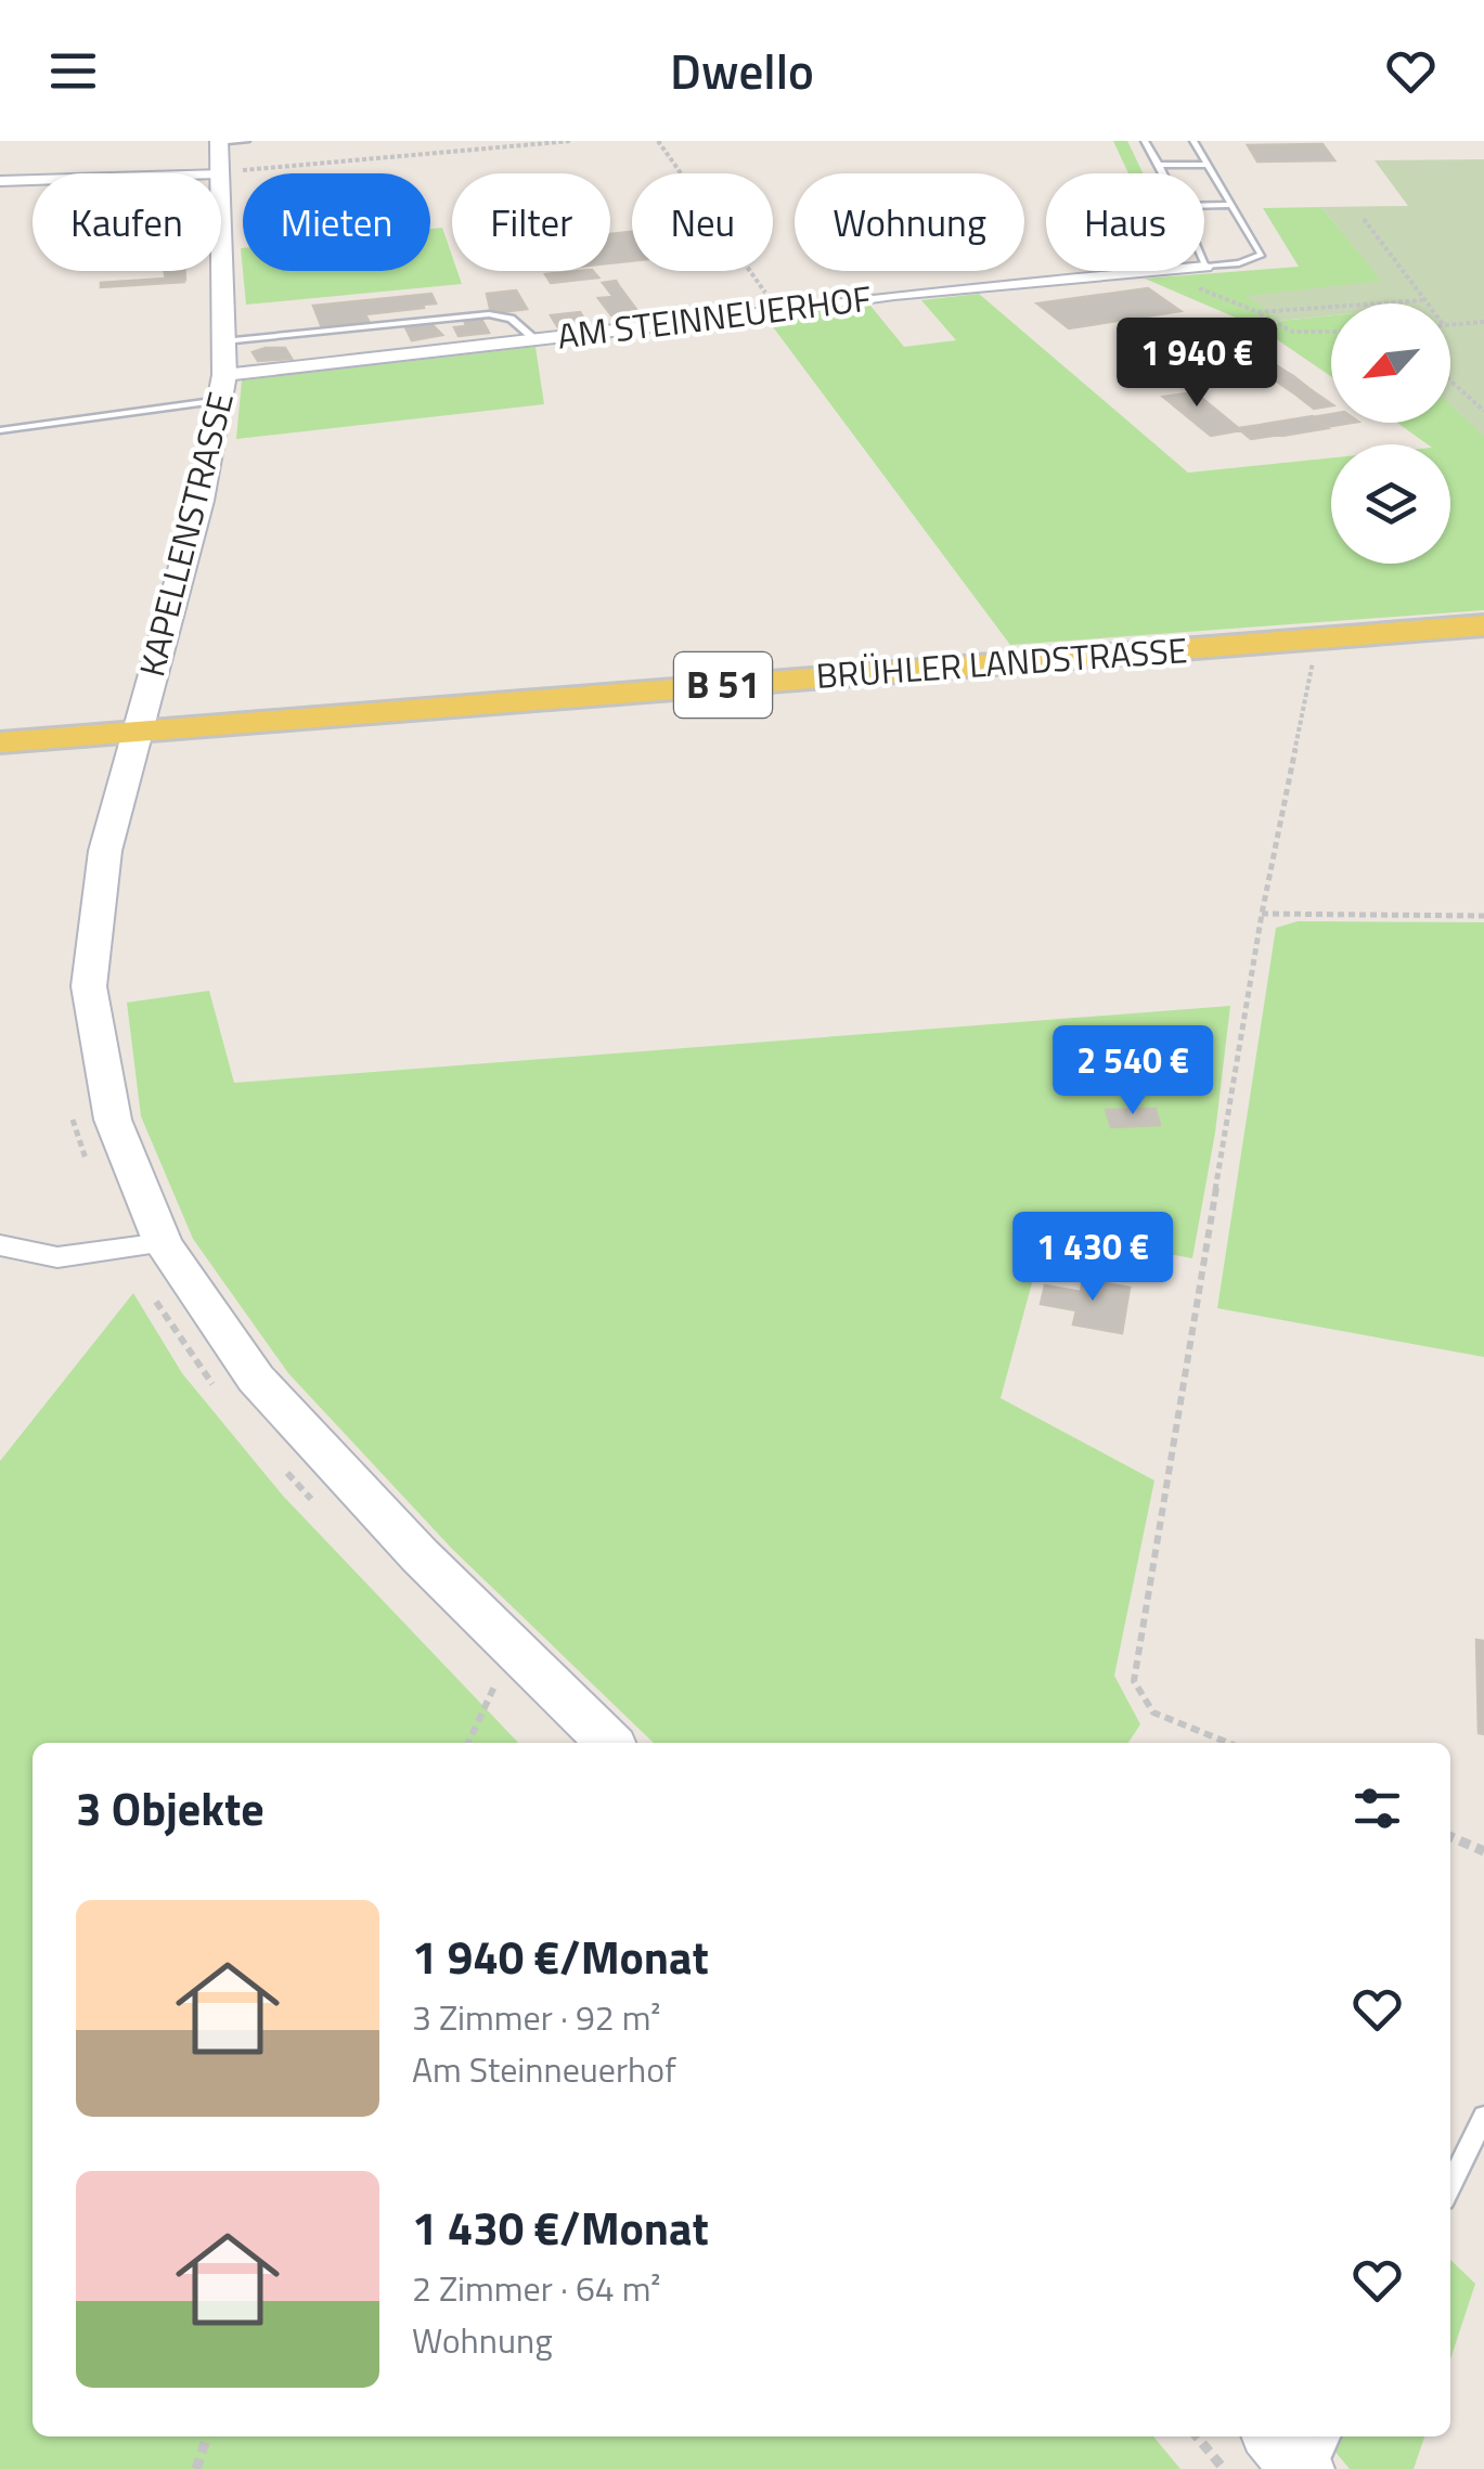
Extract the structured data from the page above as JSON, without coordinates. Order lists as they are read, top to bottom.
{
  "streets": {
    "main road": ["KAPELLENSTRASSE", "BRÜHLER LANDSTRASSE", "B 51"],
    "street": ["AM STEINNEUERHOF"]
  },
  "crossings": [
    ["AM STEINNEUERHOF", "KAPELLENSTRASSE"],
    ["KAPELLENSTRASSE", "BRÜHLER LANDSTRASSE"]
  ],
  "north": "bottom left",
  "page": {
    "header": "Dwello",
    "chip": [
      "Kaufen",
      "Mieten",
      "Filter",
      "Neu",
      "Wohnung",
      "Haus"
    ],
    "price": ["1 940 €", "2 540 €", "1 430 €"],
    "heading": "3 Objekte",
    "list": [
      {
        "name": "1 940 €/Monat",
        "note": "3 Zimmer · 92 m² · Am Steinneuerhof"
      },
      {
        "name": "1 430 €/Monat",
        "note": "2 Zimmer · 64 m² · Wohnung"
      }
    ]
  }
}
